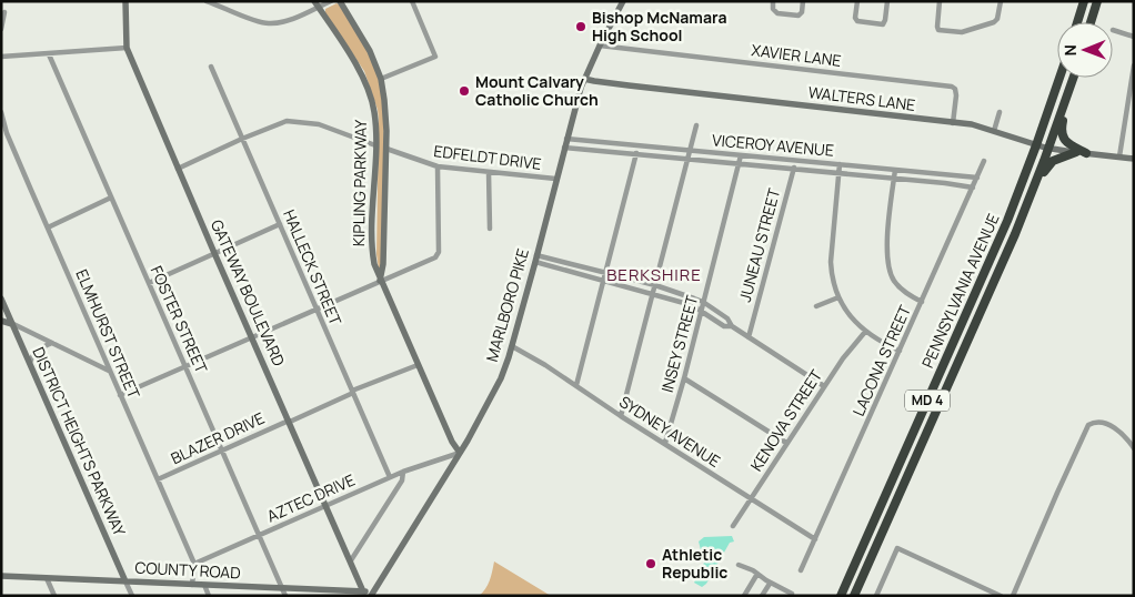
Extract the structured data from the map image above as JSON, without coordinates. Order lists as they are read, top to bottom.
{
  "streets": {
    "highway": ["PENNSYLVANIA AVENUE", "MD 4"],
    "street": [
      "XAVIER LANE",
      "WALTERS LANE",
      "VICEROY AVENUE",
      "EDFELDT DRIVE",
      "KIPLING PARKWAY",
      "JUNEAU STREET",
      "HALLECK STREET",
      "GATEWAY BOULEVARD",
      "MARLBORO PIKE",
      "FOSTER STREET",
      "ELMHURST STREET",
      "INSEY STREET",
      "LACONA STREET",
      "KENOVA STREET",
      "SYDNEY AVENUE",
      "BLAZER DRIVE",
      "DISTRICT HEIGHTS PARKWAY",
      "AZTEC DRIVE",
      "COUNTY ROAD"
    ]
  },
  "crossings": [
    ["XAVIER LANE", "WALTERS LANE"],
    ["XAVIER LANE", "MARLBORO PIKE"],
    ["WALTERS LANE", "PENNSYLVANIA AVENUE"],
    ["WALTERS LANE", "MARLBORO PIKE"],
    ["VICEROY AVENUE", "JUNEAU STREET"],
    ["VICEROY AVENUE", "MARLBORO PIKE"],
    ["VICEROY AVENUE", "INSEY STREET"],
    ["VICEROY AVENUE", "LACONA STREET"],
    ["EDFELDT DRIVE", "KIPLING PARKWAY"],
    ["EDFELDT DRIVE", "MARLBORO PIKE"],
    ["KIPLING PARKWAY", "MARLBORO PIKE"],
    ["KIPLING PARKWAY", "BLAZER DRIVE"],
    ["KIPLING PARKWAY", "AZTEC DRIVE"],
    ["HALLECK STREET", "BLAZER DRIVE"],
    ["HALLECK STREET", "AZTEC DRIVE"],
    ["GATEWAY BOULEVARD", "BLAZER DRIVE"],
    ["GATEWAY BOULEVARD", "AZTEC DRIVE"],
    ["GATEWAY BOULEVARD", "COUNTY ROAD"],
    ["MARLBORO PIKE", "SYDNEY AVENUE"],
    ["MARLBORO PIKE", "AZTEC DRIVE"],
    ["MARLBORO PIKE", "COUNTY ROAD"],
    ["FOSTER STREET", "BLAZER DRIVE"],
    ["FOSTER STREET", "AZTEC DRIVE"],
    ["FOSTER STREET", "COUNTY ROAD"],
    ["ELMHURST STREET", "BLAZER DRIVE"],
    ["ELMHURST STREET", "AZTEC DRIVE"],
    ["INSEY STREET", "SYDNEY AVENUE"],
    ["LACONA STREET", "SYDNEY AVENUE"],
    ["KENOVA STREET", "SYDNEY AVENUE"],
    ["DISTRICT HEIGHTS PARKWAY", "COUNTY ROAD"]
  ],
  "districts": ["BERKSHIRE"],
  "places": ["Bishop McNamara High School", "Mount Calvary Catholic Church", "Athletic Republic"],
  "north": "left"
}
